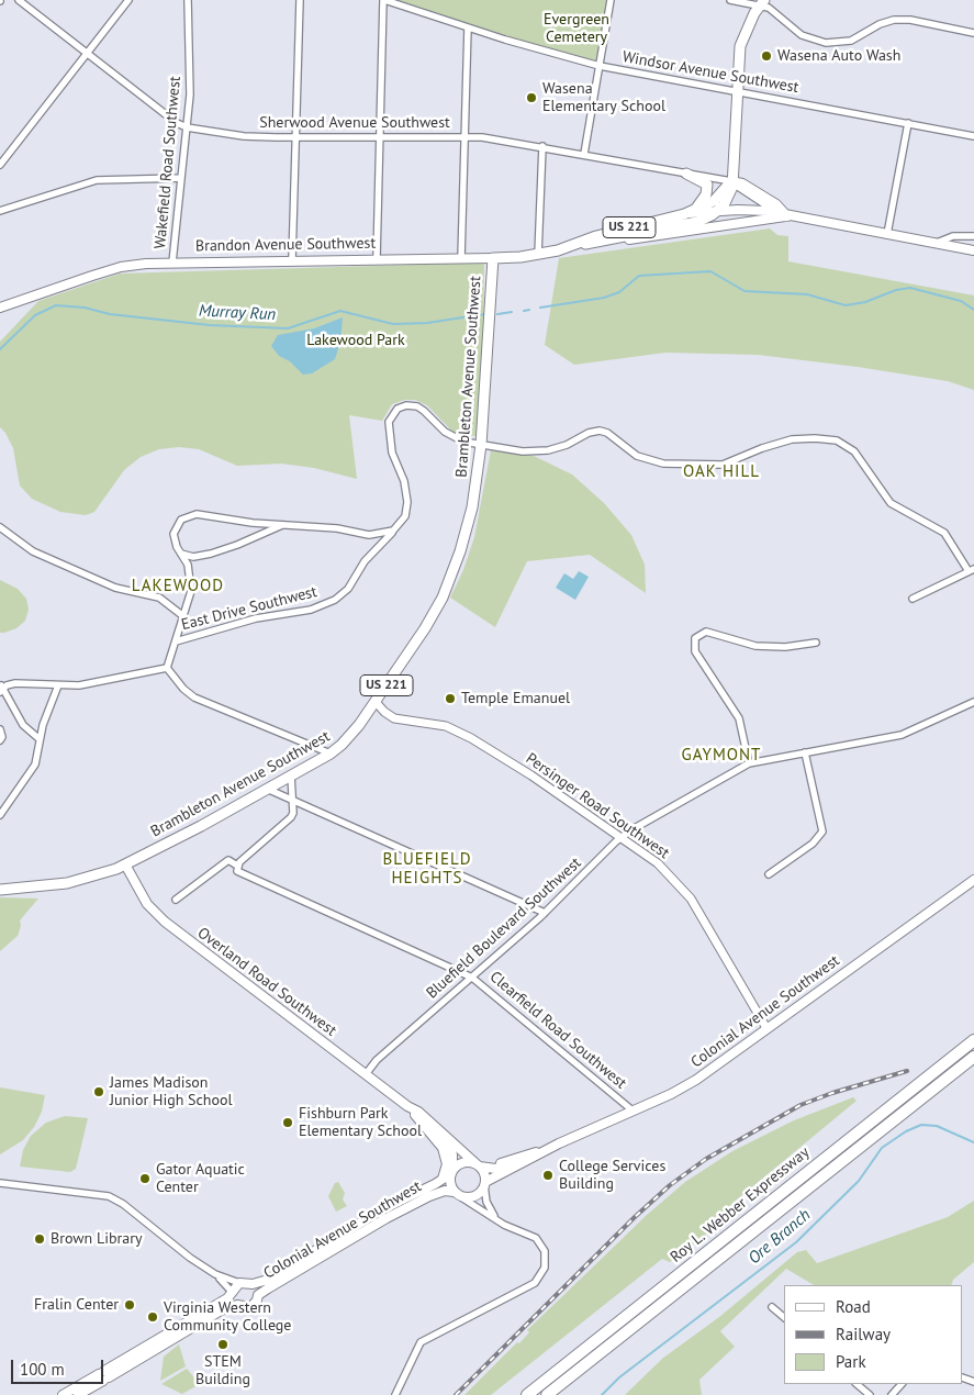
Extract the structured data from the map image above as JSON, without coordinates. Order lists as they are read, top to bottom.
{
  "streets": {
    "highway": ["Roy L. Webber Expressway"],
    "main road": [
      "Sherwood Avenue Southwest",
      "US 221",
      "Brandon Avenue Southwest",
      "Brambleton Avenue Southwest",
      "Overland Road Southwest",
      "Colonial Avenue Southwest"
    ],
    "street": [
      "Windsor Avenue Southwest",
      "Wakefield Road Southwest",
      "East Drive Southwest",
      "Persinger Road Southwest",
      "Bluefield Boulevard Southwest",
      "Clearfield Road Southwest"
    ]
  },
  "crossings": [
    ["Sherwood Avenue Southwest", "Wakefield Road Southwest"],
    ["Sherwood Avenue Southwest", "US 221"],
    ["Sherwood Avenue Southwest", "Brandon Avenue Southwest"],
    ["Wakefield Road Southwest", "Brandon Avenue Southwest"],
    ["US 221", "Brandon Avenue Southwest"],
    ["Brandon Avenue Southwest", "Brambleton Avenue Southwest"],
    ["Brambleton Avenue Southwest", "East Drive Southwest"],
    ["Brambleton Avenue Southwest", "Persinger Road Southwest"],
    ["Brambleton Avenue Southwest", "Overland Road Southwest"],
    ["Persinger Road Southwest", "Bluefield Boulevard Southwest"],
    ["Persinger Road Southwest", "Colonial Avenue Southwest"],
    ["Bluefield Boulevard Southwest", "Overland Road Southwest"],
    ["Bluefield Boulevard Southwest", "Clearfield Road Southwest"],
    ["Overland Road Southwest", "Colonial Avenue Southwest"],
    ["Colonial Avenue Southwest", "Clearfield Road Southwest"]
  ],
  "districts": [
    "OAK HILL",
    "LAKEWOOD",
    "GAYMONT",
    "BLUEFIELD HEIGHTS"
  ],
  "water": ["Murray Run", "Ore Branch"],
  "parks": ["Evergreen Cemetery", "Lakewood Park"],
  "places": [
    "Wasena Auto Wash",
    "Wasena Elementary School",
    "Temple Emanuel",
    "James Madison Junior High School",
    "Fishburn Park Elementary School",
    "College Services Building",
    "Gator Aquatic Center",
    "Brown Library",
    "Fralin Center",
    "Virginia Western Community College",
    "STEM Building"
  ],
  "legend": ["Road", "Railway", "Park"],
  "scale_bar": "100 m"
}
